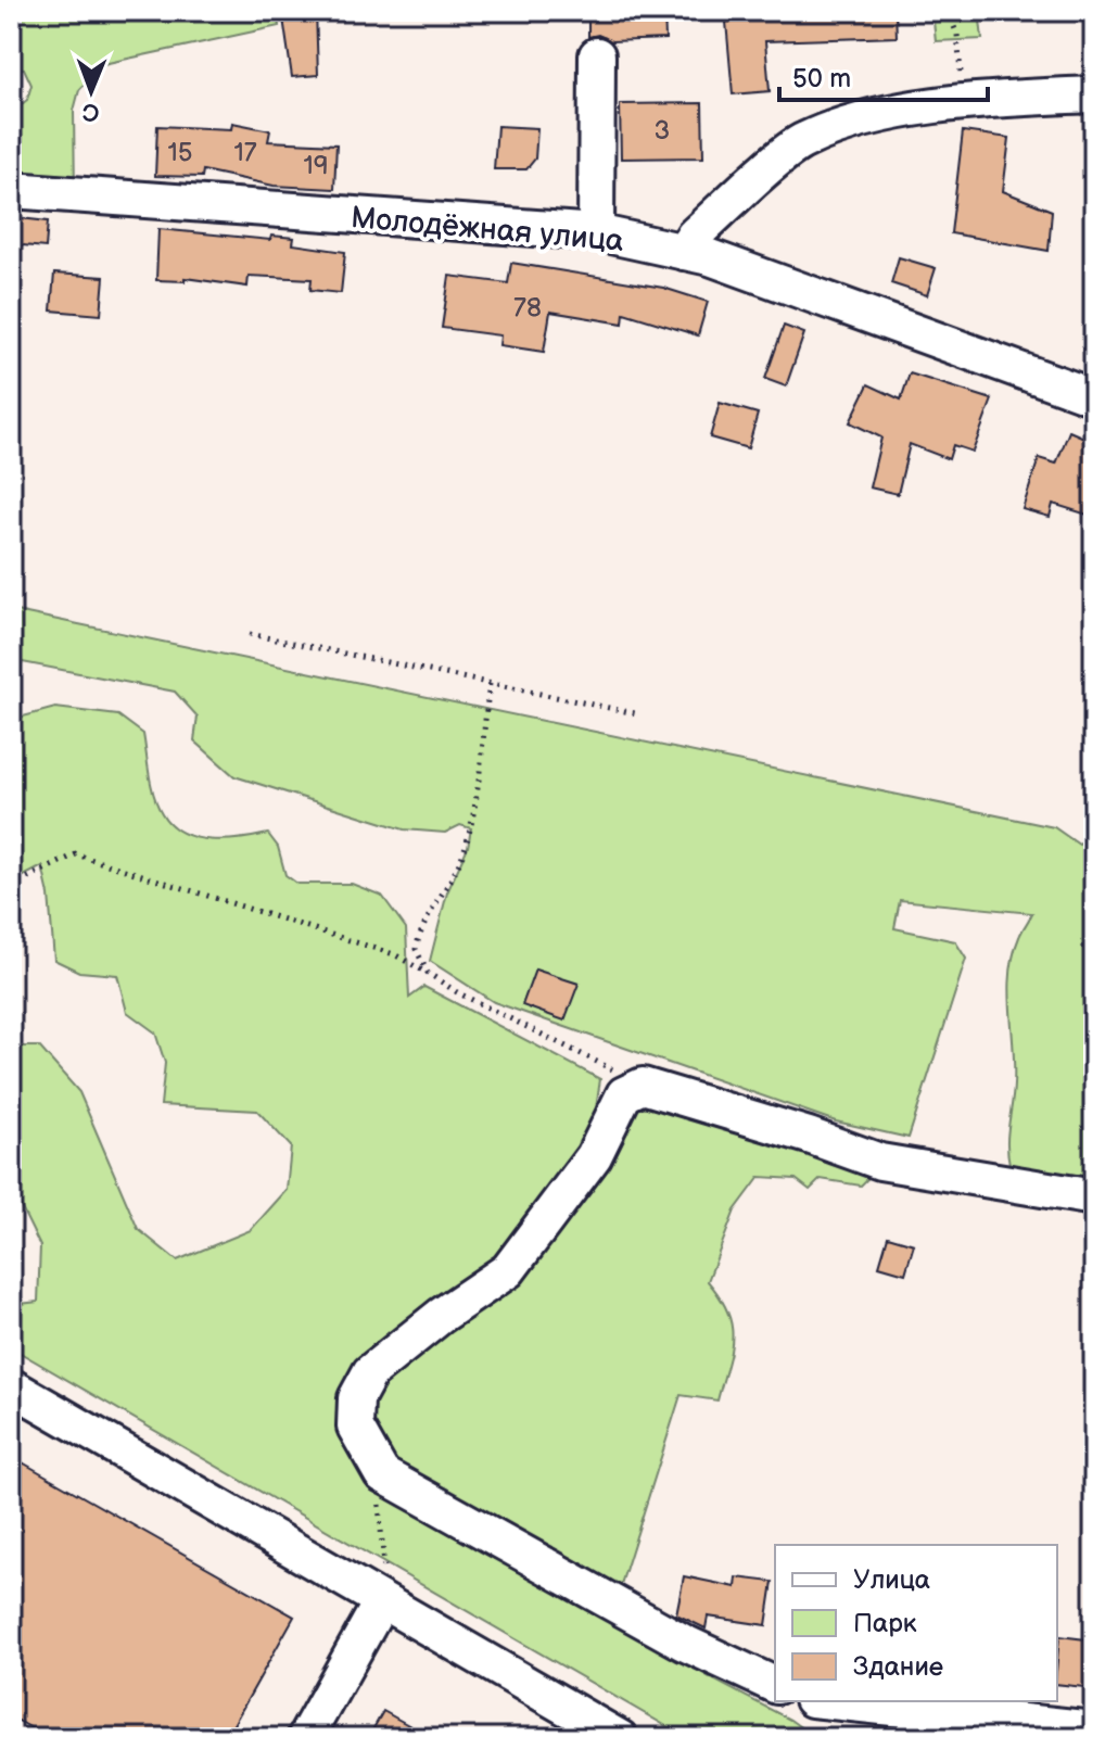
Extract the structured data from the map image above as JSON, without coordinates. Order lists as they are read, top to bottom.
{
  "streets": {
    "street": ["Молодёжная улица"]
  },
  "house_numbers": [
    "3",
    "15",
    "17",
    "19",
    "78"
  ],
  "legend": ["Улица", "Парк", "Здание"],
  "scale_bar": "50 m",
  "north": "bottom"
}
